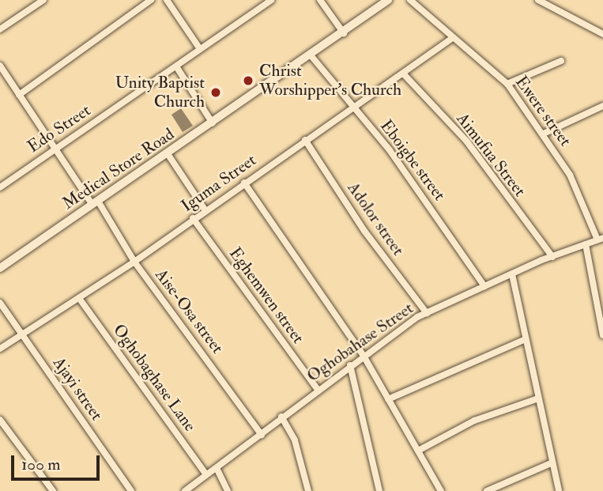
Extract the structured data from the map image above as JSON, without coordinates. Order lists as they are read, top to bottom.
{
  "streets": {
    "street": [
      "Ewere street",
      "Edo Street",
      "Aimufua Street",
      "Eboigbe street",
      "Medical Store Road",
      "Iguma Street",
      "Adolor street",
      "Eghemwen street",
      "Aise-Osa street",
      "Oghobahase Street",
      "Oghobaghase Lane",
      "Ajayi street"
    ]
  },
  "crossings": [
    ["Ewere street", "Iguma Street"],
    ["Ewere street", "Oghobahase Street"],
    ["Edo Street", "Aise-Osa street"],
    ["Aimufua Street", "Iguma Street"],
    ["Aimufua Street", "Oghobahase Street"],
    ["Eboigbe street", "Medical Store Road"],
    ["Eboigbe street", "Iguma Street"],
    ["Eboigbe street", "Oghobahase Street"],
    ["Medical Store Road", "Aise-Osa street"],
    ["Iguma Street", "Adolor street"],
    ["Iguma Street", "Eghemwen street"],
    ["Iguma Street", "Aise-Osa street"],
    ["Iguma Street", "Oghobaghase Lane"],
    ["Iguma Street", "Ajayi street"],
    ["Adolor street", "Oghobahase Street"],
    ["Eghemwen street", "Oghobahase Street"],
    ["Aise-Osa street", "Oghobahase Street"],
    ["Oghobahase Street", "Oghobaghase Lane"]
  ],
  "places": ["Christ Worshipper's Church", "Unity Baptist Church"],
  "scale_bar": "100 m"
}
